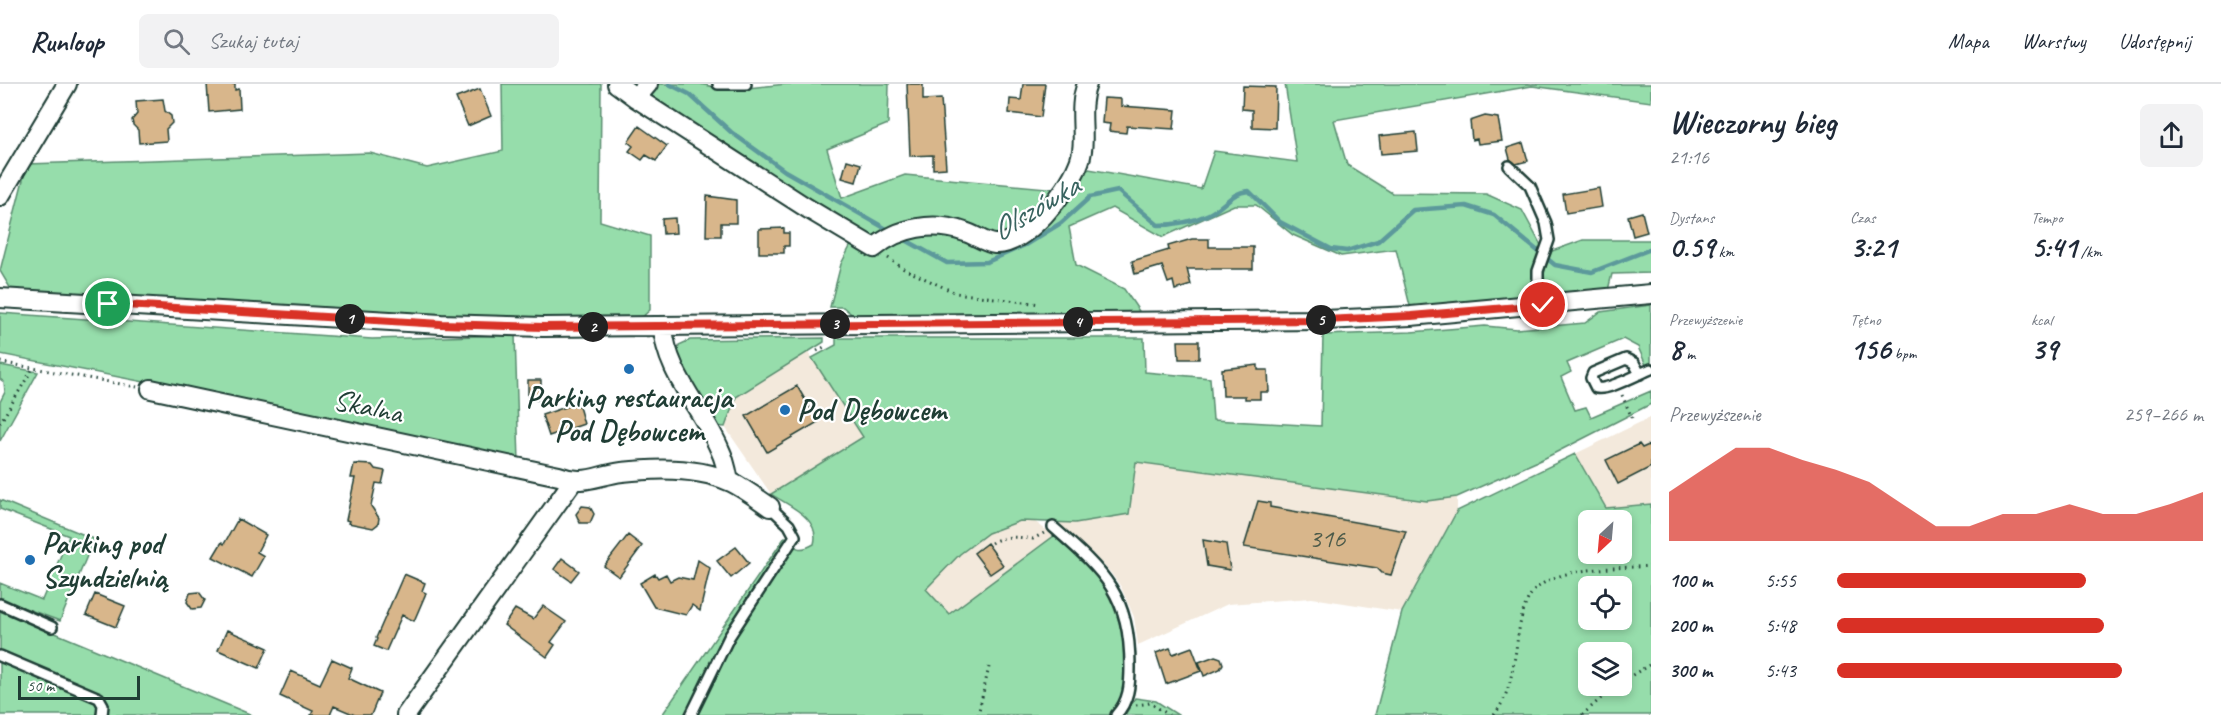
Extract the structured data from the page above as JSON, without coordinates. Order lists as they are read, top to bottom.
{
  "streets": {
    "street": ["Skalna"]
  },
  "water": ["Olszówka"],
  "places": ["Parking restauracja Pod Dębowcem", "Pod Dębowcem", "Parking pod Szyndzielnią"],
  "house_numbers": ["316"],
  "scale_bar": "50 m",
  "north": "bottom left",
  "page": {
    "header": "Runloop",
    "search": "Szukaj tutaj",
    "nav": ["Mapa", "Warstwy", "Udostępnij"],
    "heading": ["Wieczorny bieg", "21:16"],
    "stats": [
      ["Dystans", "0.59 km"],
      ["Czas", "3:21"],
      ["Tempo", "5:41 /km"],
      ["Przewyższenie", "8 m"],
      ["Tętno", "156 bpm"],
      ["kcal", "39"]
    ],
    "pins": [
      "1",
      "5",
      "4",
      "3",
      "2"
    ],
    "chart": ["Przewyższenie", "259–266 m"],
    "list": [
      {
        "name": "100 m",
        "note": "5:55"
      },
      {
        "name": "200 m",
        "note": "5:48"
      },
      {
        "name": "300 m",
        "note": "5:43"
      }
    ],
    "scale": "50 m"
  }
}
